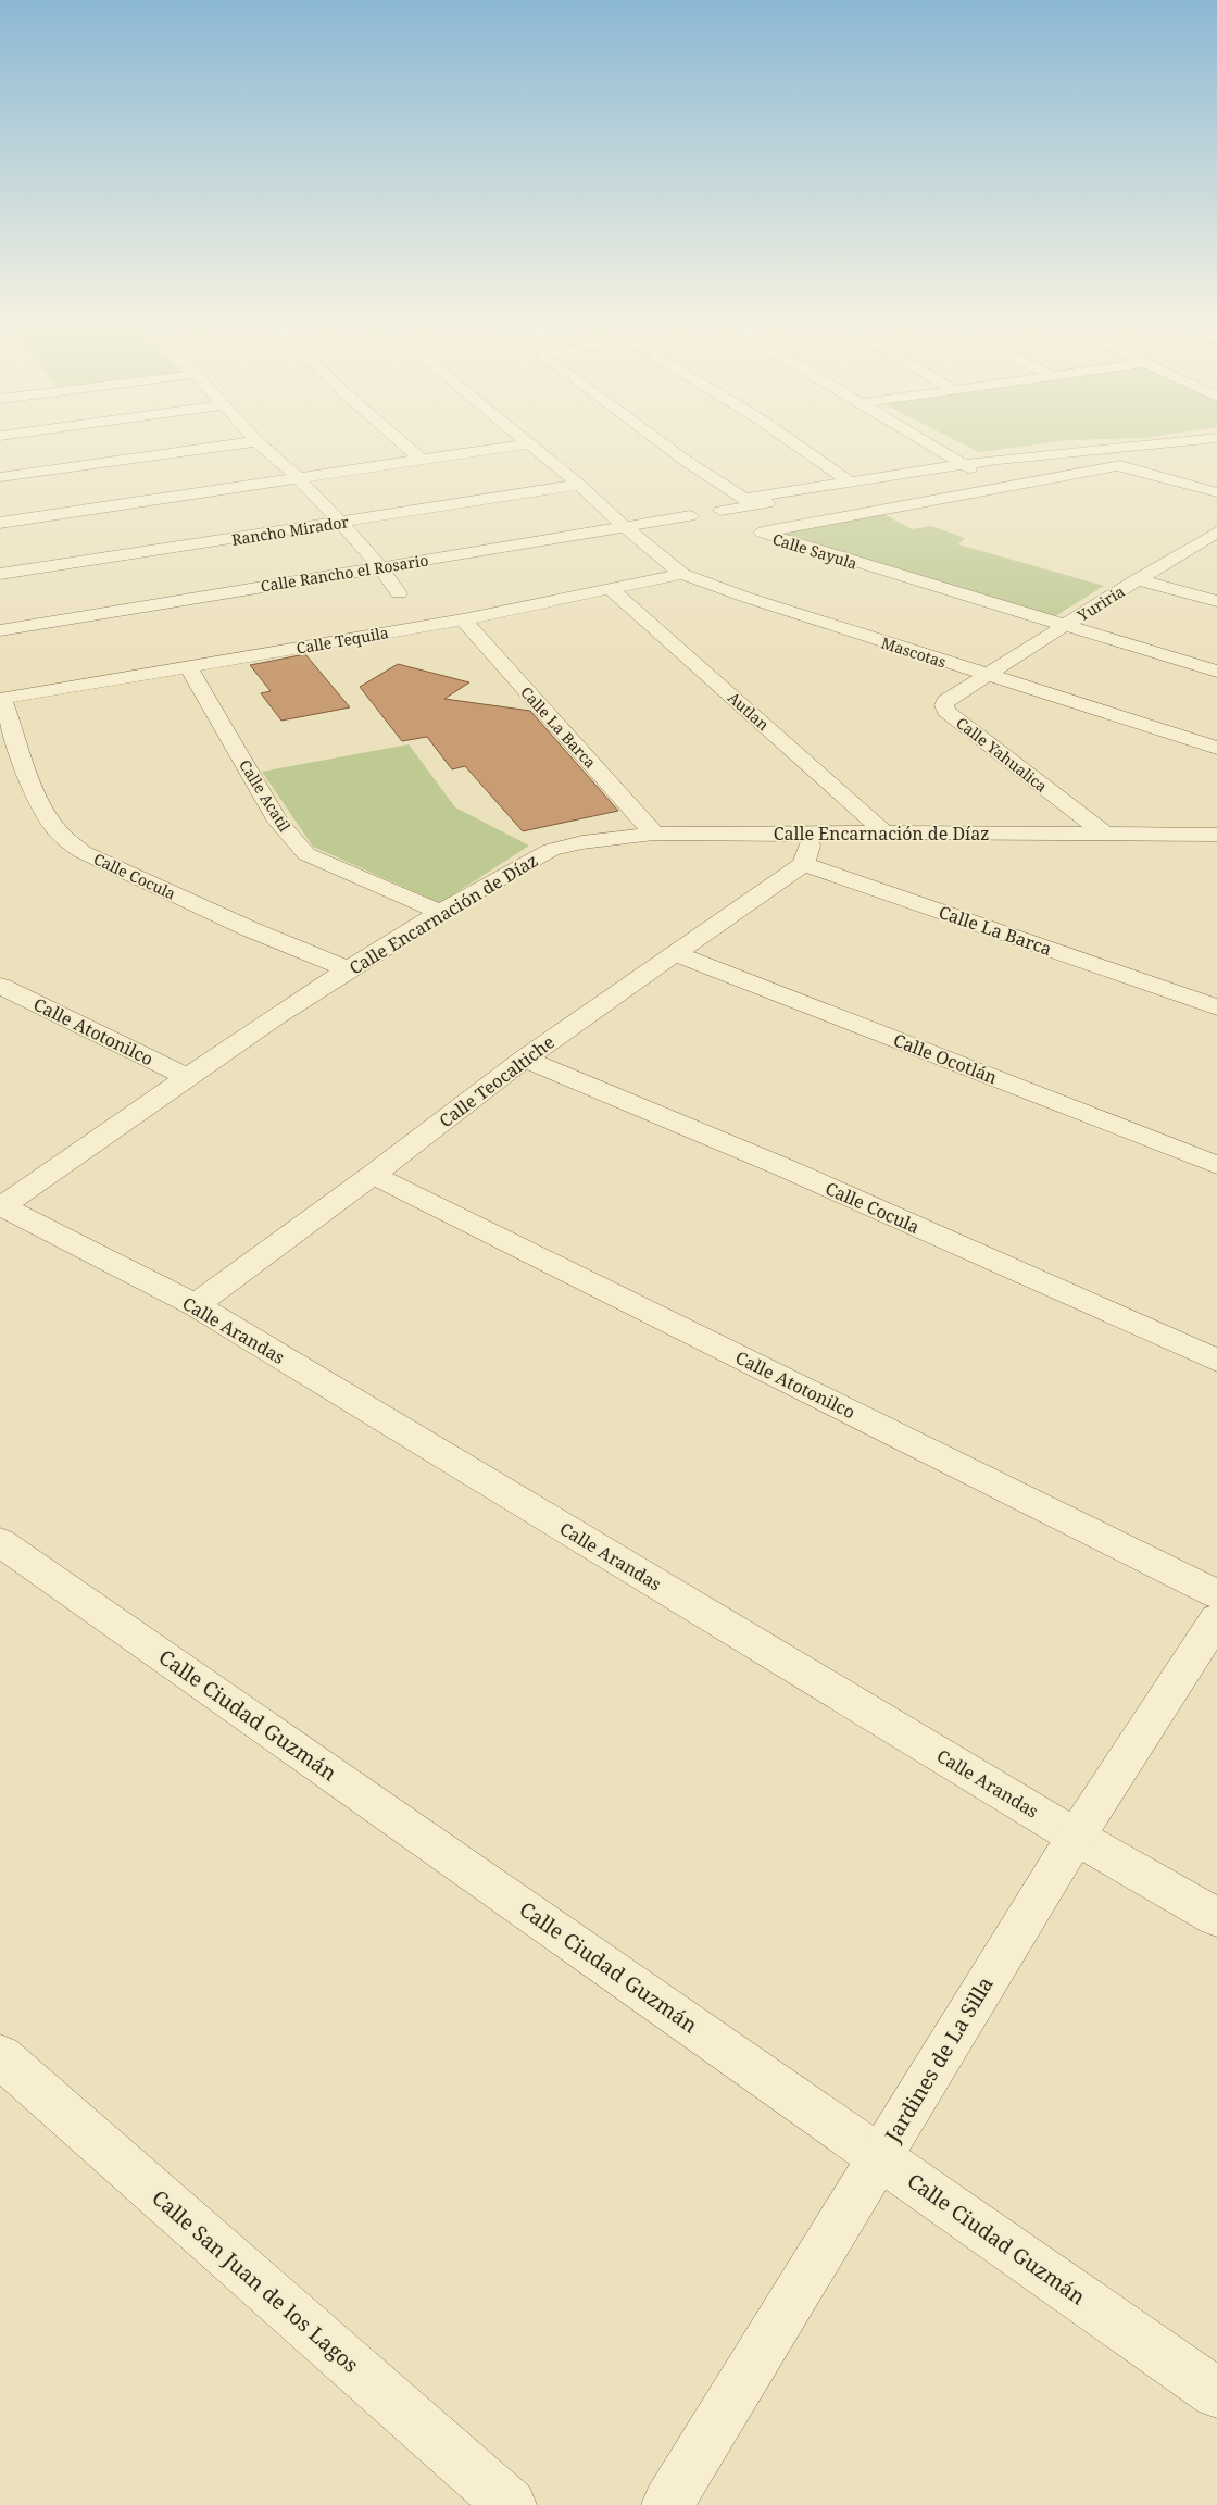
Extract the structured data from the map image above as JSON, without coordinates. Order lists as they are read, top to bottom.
{
  "streets": {
    "street": [
      "Rancho Mirador",
      "Calle Sayula",
      "Calle Rancho el Rosario",
      "Yuriria",
      "Calle Tequila",
      "Mascotas",
      "Autlan",
      "Calle La Barca",
      "Calle Yahualica",
      "Calle Acatil",
      "Calle Encarnación de Díaz",
      "Calle Cocula",
      "Calle Atotonilco",
      "Calle Ocotlán",
      "Calle Teocaltiche",
      "Calle Arandas",
      "Calle Ciudad Guzmán",
      "Jardines de La Silla",
      "Calle San Juan de los Lagos"
    ]
  },
  "crossings": [
    ["Rancho Mirador", "Mascotas"],
    ["Calle Sayula", "Yuriria"],
    ["Calle Rancho el Rosario", "Mascotas"],
    ["Yuriria", "Mascotas"],
    ["Yuriria", "Calle Yahualica"],
    ["Calle Tequila", "Mascotas"],
    ["Calle Tequila", "Autlan"],
    ["Calle Tequila", "Calle La Barca"],
    ["Calle Tequila", "Calle Acatil"],
    ["Calle Tequila", "Calle Cocula"],
    ["Mascotas", "Calle Yahualica"],
    ["Autlan", "Calle Encarnación de Díaz"],
    ["Calle La Barca", "Calle Encarnación de Díaz"],
    ["Calle La Barca", "Calle Teocaltiche"],
    ["Calle Yahualica", "Calle Encarnación de Díaz"],
    ["Calle Acatil", "Calle Encarnación de Díaz"],
    ["Calle Encarnación de Díaz", "Calle Cocula"],
    ["Calle Encarnación de Díaz", "Calle Atotonilco"],
    ["Calle Encarnación de Díaz", "Calle Arandas"],
    ["Calle Cocula", "Calle Teocaltiche"],
    ["Calle Atotonilco", "Calle Teocaltiche"],
    ["Calle Ocotlán", "Calle Teocaltiche"],
    ["Calle Teocaltiche", "Calle Arandas"],
    ["Calle Arandas", "Jardines de La Silla"],
    ["Calle Ciudad Guzmán", "Jardines de La Silla"]
  ]
}
